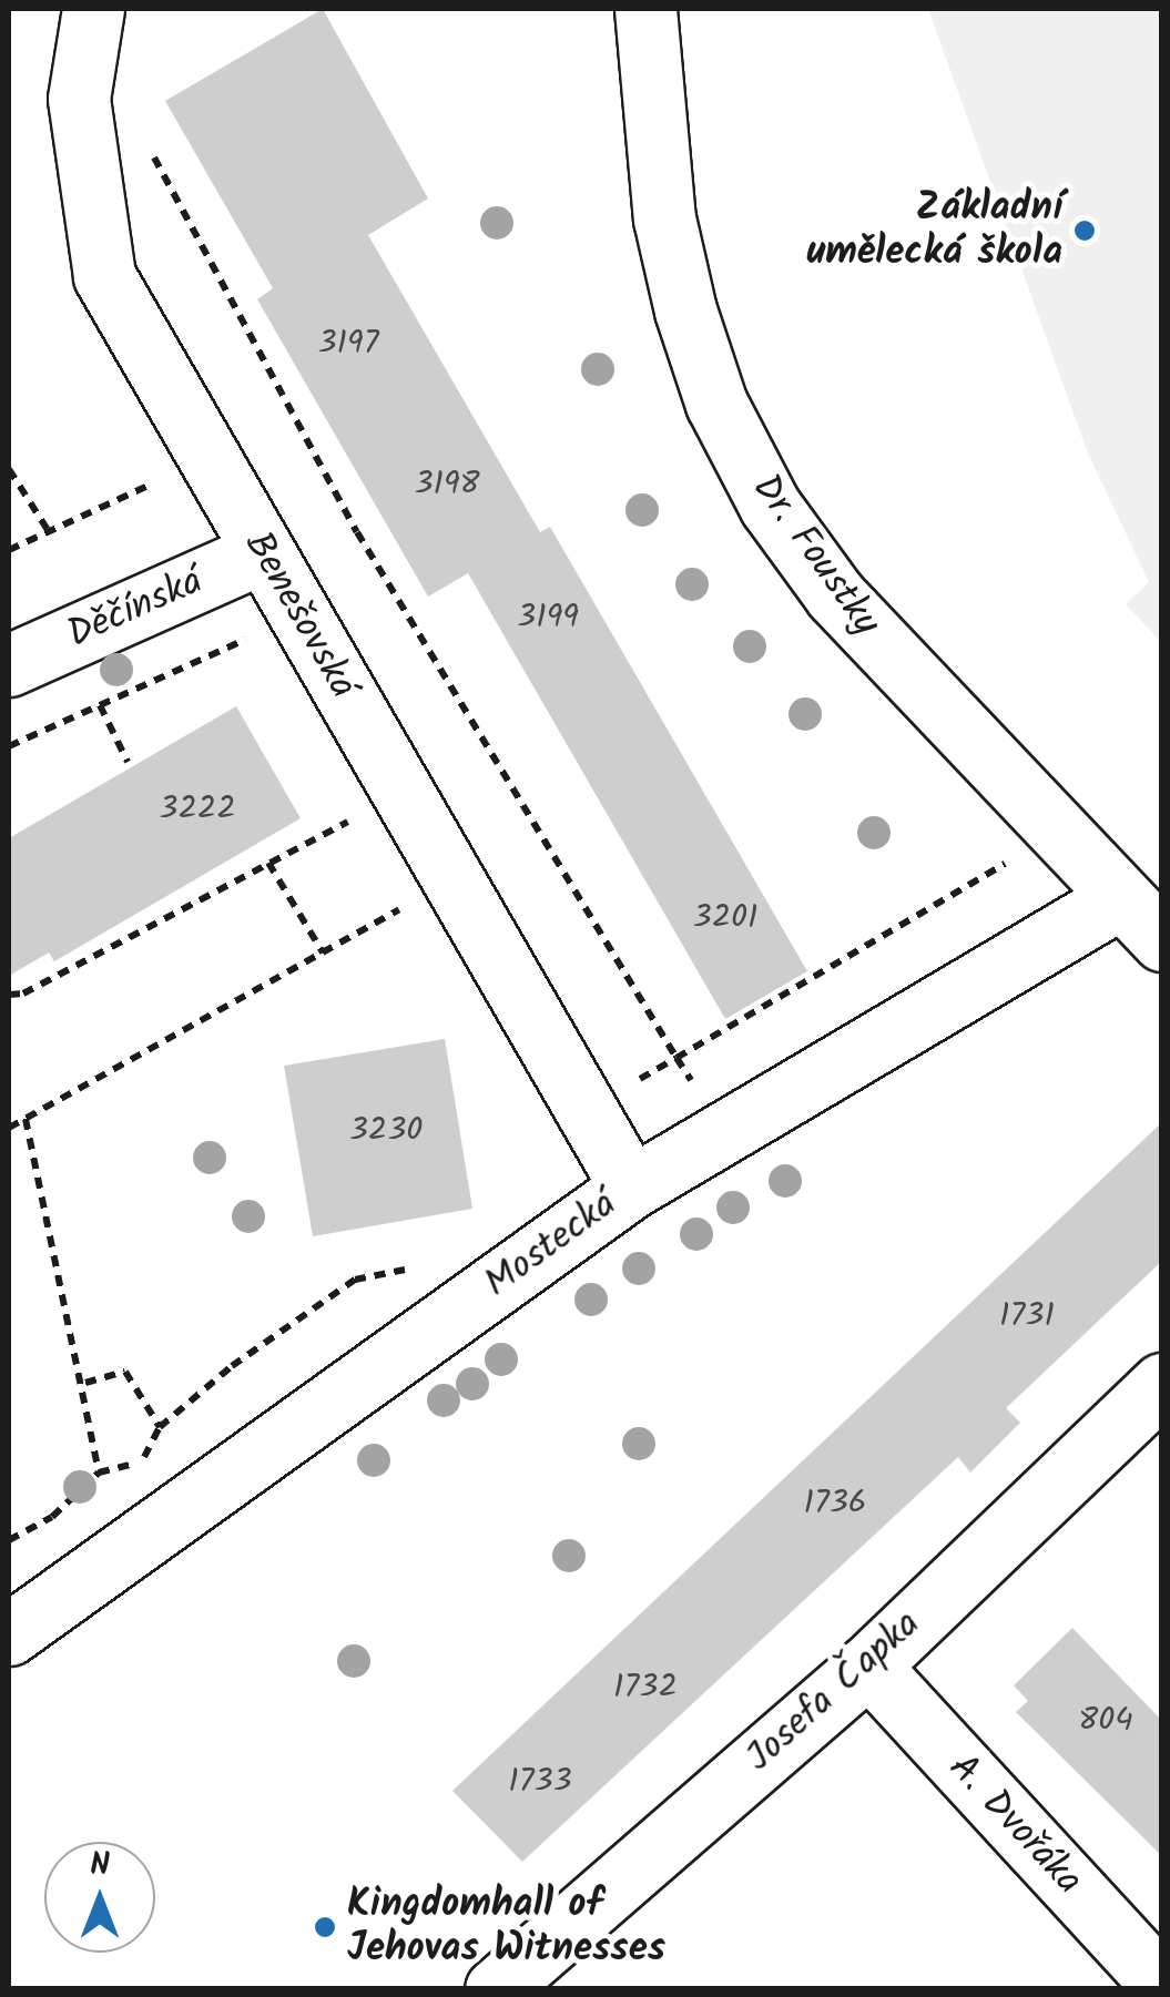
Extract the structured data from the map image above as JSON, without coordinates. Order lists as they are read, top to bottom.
{
  "streets": {
    "street": [
      "Dr. Foustky",
      "Děčínská",
      "Benešovská",
      "Mostecká",
      "Josefa Čapka",
      "A. Dvořáka"
    ]
  },
  "crossings": [
    ["Dr. Foustky", "Mostecká"],
    ["Děčínská", "Benešovská"],
    ["Benešovská", "Mostecká"],
    ["Josefa Čapka", "A. Dvořáka"]
  ],
  "places": ["Základní umělecká škola", "Kingdomhall of Jehovas Witnesses"],
  "house_numbers": [
    "3197",
    "3198",
    "3199",
    "3222",
    "3201",
    "3230",
    "1731",
    "1736",
    "1732",
    "804",
    "1733"
  ],
  "north": "top"
}
